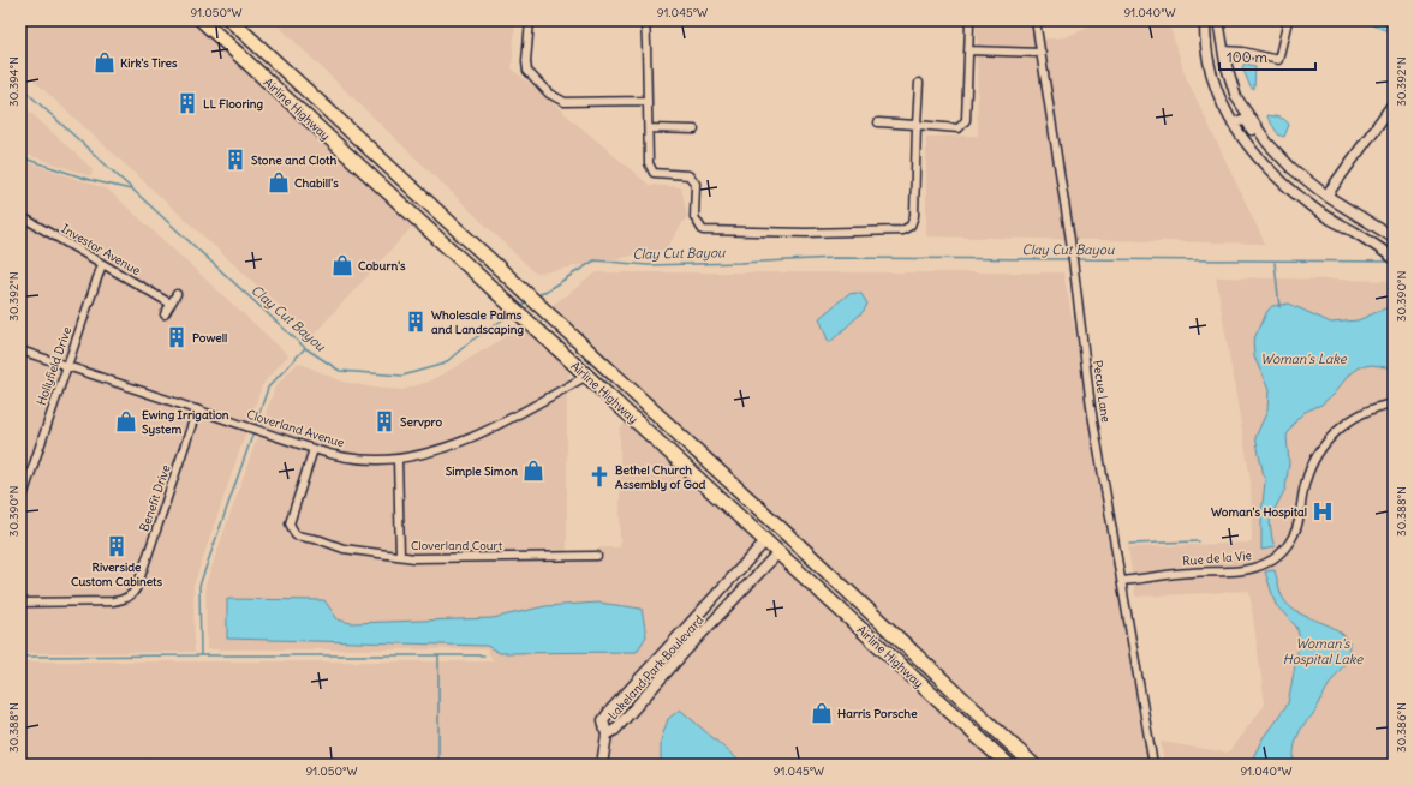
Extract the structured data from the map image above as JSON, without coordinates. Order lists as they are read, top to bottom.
{
  "streets": {
    "highway": ["Airline Highway"],
    "street": [
      "Investor Avenue",
      "Hollyfield Drive",
      "Pecue Lane",
      "Cloverland Avenue",
      "Benefit Drive",
      "Cloverland Court",
      "Rue de la Vie",
      "Lakeland Park Boulevard"
    ]
  },
  "crossings": [
    ["Airline Highway", "Cloverland Avenue"],
    ["Airline Highway", "Lakeland Park Boulevard"],
    ["Investor Avenue", "Hollyfield Drive"],
    ["Hollyfield Drive", "Cloverland Avenue"],
    ["Pecue Lane", "Rue de la Vie"],
    ["Cloverland Avenue", "Benefit Drive"],
    ["Cloverland Avenue", "Cloverland Court"]
  ],
  "water": ["Clay Cut Bayou", "Woman's Lake", "Woman's Hospital Lake"],
  "places": {
    "shop": [
      "Kirk's Tires",
      "Chabill's",
      "Coburn's",
      "Ewing Irrigation System",
      "Simple Simon",
      "Harris Porsche"
    ],
    "building": [
      "LL Flooring",
      "Stone and Cloth",
      "Wholesale Palms and Landscaping",
      "Powell",
      "Servpro",
      "Riverside Custom Cabinets"
    ],
    "church": ["Bethel Church Assembly of God"],
    "hospital": ["Woman's Hospital"]
  },
  "scale_bar": "100 m",
  "coordinates": [
    "91.050°W",
    "91.045°W",
    "91.040°W",
    "30.392°N",
    "30.394°N",
    "30.390°N",
    "30.388°N",
    "30.386°N"
  ]
}
